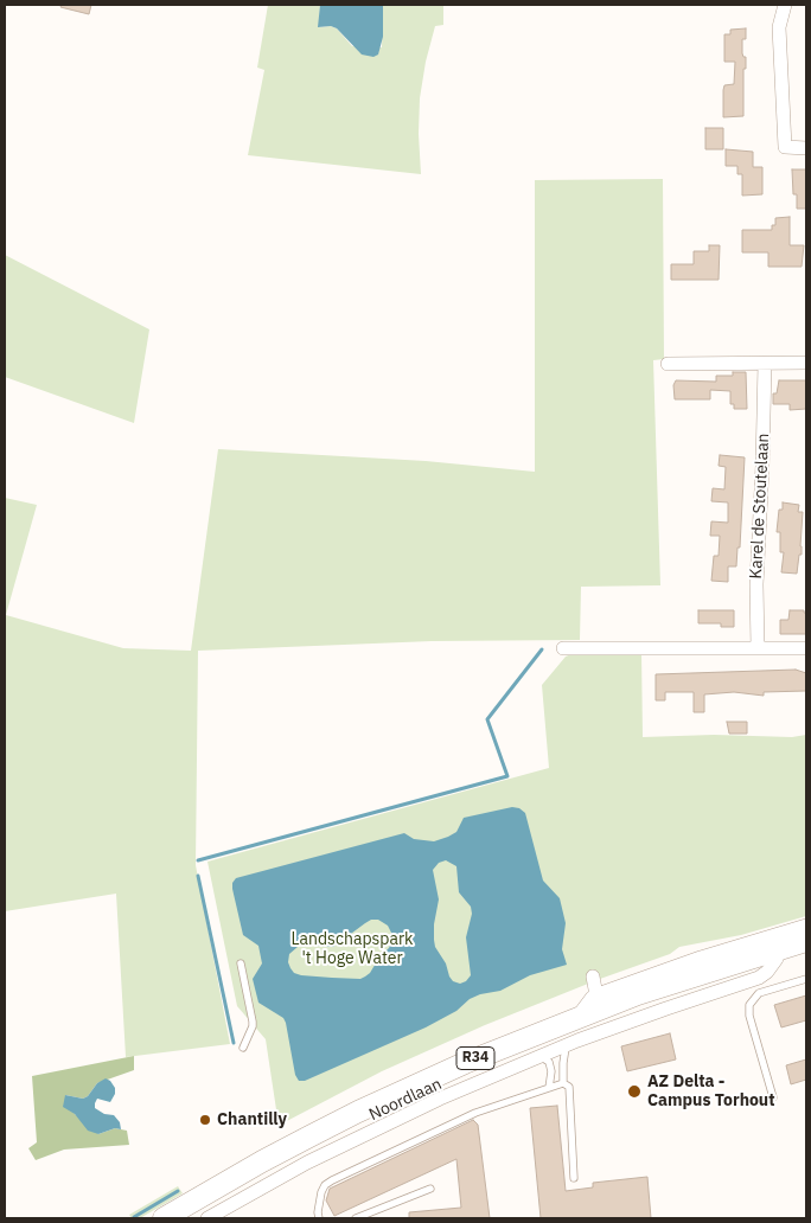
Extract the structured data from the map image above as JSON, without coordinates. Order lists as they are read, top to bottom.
{
  "streets": {
    "main road": ["R34", "Noordlaan"],
    "street": ["Karel de Stoutelaan"]
  },
  "parks": ["Landschapspark 't Hoge Water"],
  "places": ["AZ Delta - Campus Torhout", "Chantilly"]
}
